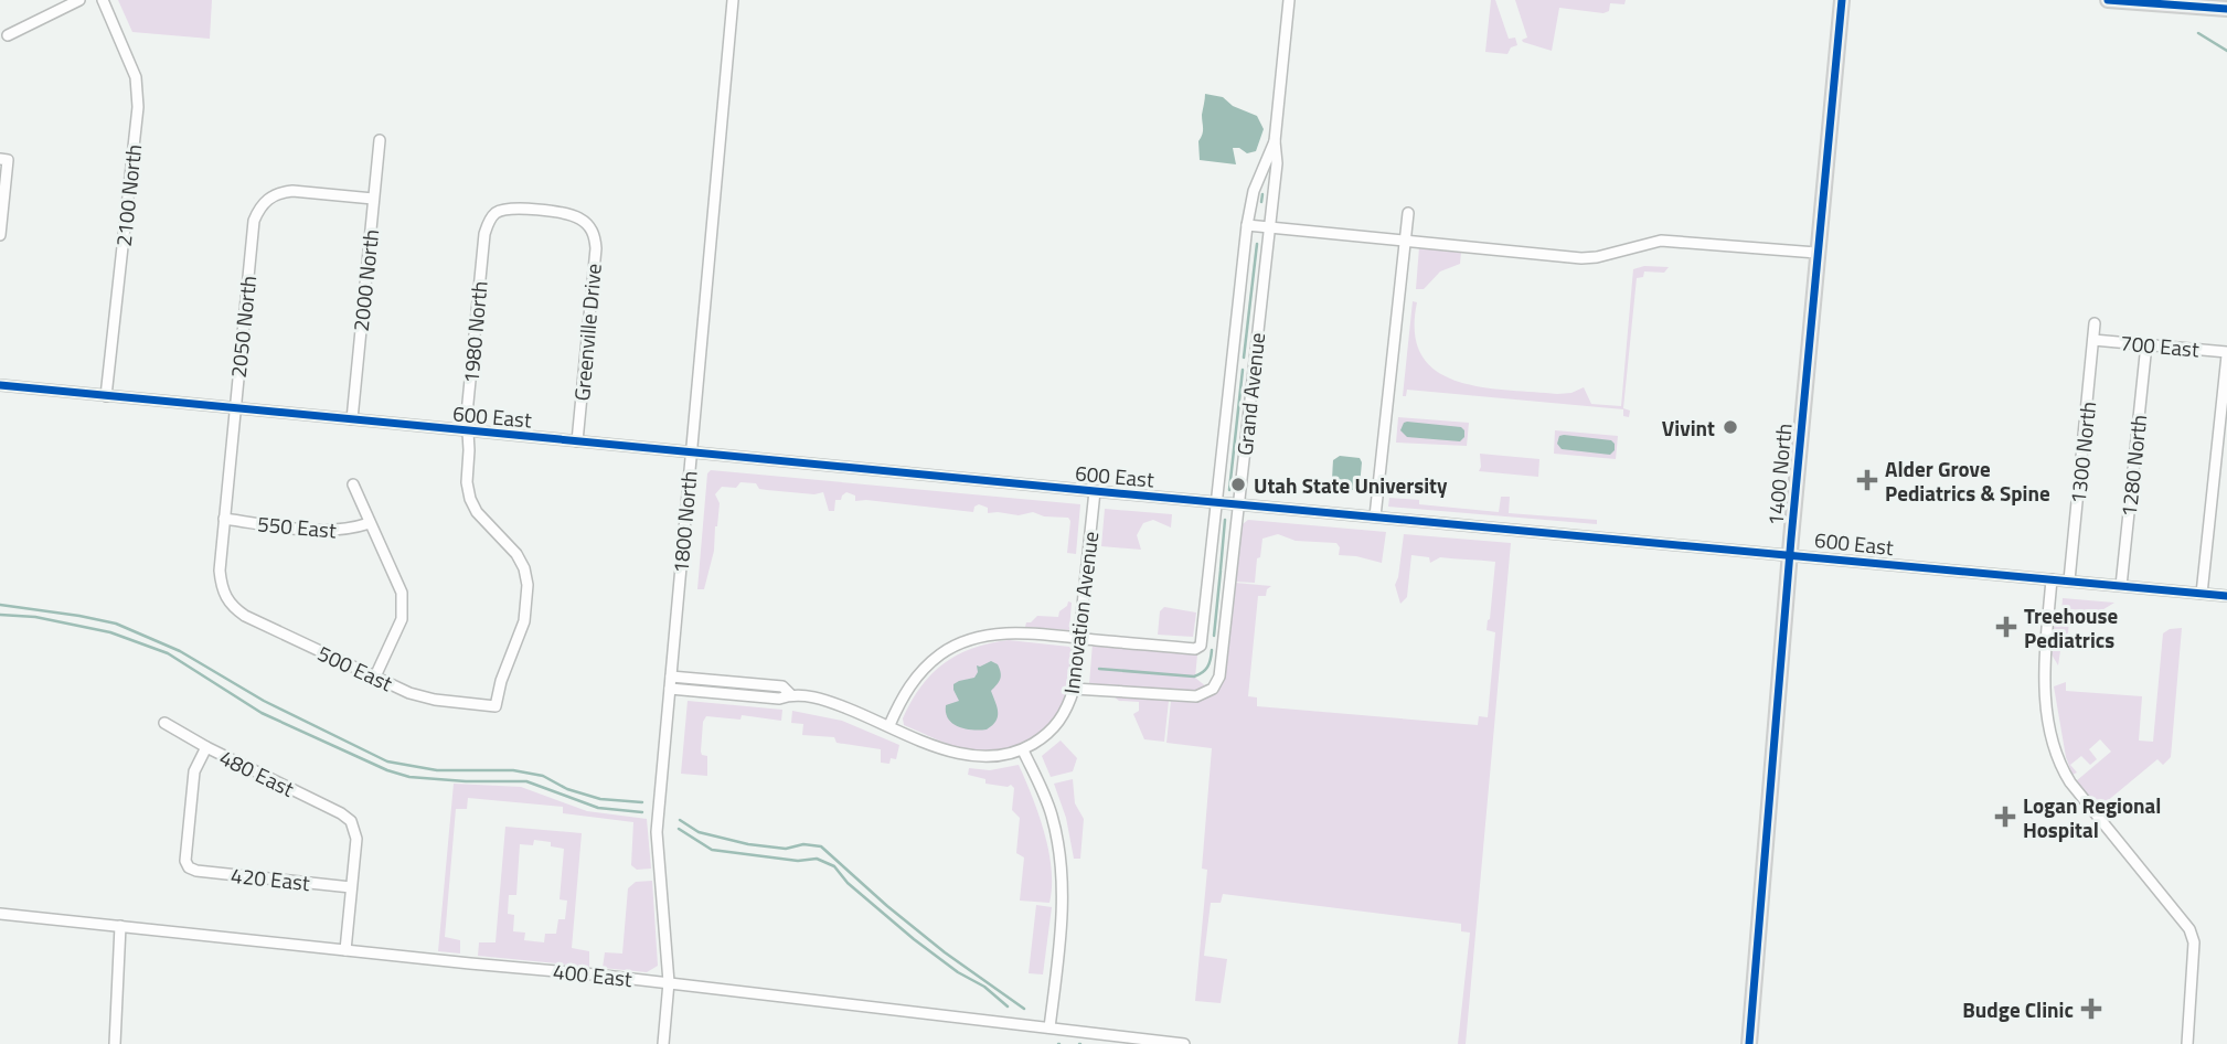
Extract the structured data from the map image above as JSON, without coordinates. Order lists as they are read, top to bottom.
{
  "streets": {
    "main road": ["1400 North"],
    "street": [
      "2100 North",
      "2000 North",
      "2050 North",
      "1980 North",
      "Greenville Drive",
      "700 East",
      "Grand Avenue",
      "600 East",
      "1300 North",
      "1280 North",
      "1800 North",
      "550 East",
      "Innovation Avenue",
      "500 East",
      "480 East",
      "420 East",
      "400 East"
    ]
  },
  "crossings": [
    ["2100 North", "600 East"],
    ["2000 North", "2050 North"],
    ["2000 North", "600 East"],
    ["2050 North", "600 East"],
    ["2050 North", "550 East"],
    ["2050 North", "500 East"],
    ["1980 North", "Greenville Drive"],
    ["1980 North", "600 East"],
    ["1980 North", "500 East"],
    ["Greenville Drive", "600 East"],
    ["700 East", "1300 North"],
    ["700 East", "1280 North"],
    ["Grand Avenue", "600 East"],
    ["Grand Avenue", "Innovation Avenue"],
    ["600 East", "1300 North"],
    ["600 East", "1280 North"],
    ["600 East", "1400 North"],
    ["600 East", "1800 North"],
    ["600 East", "Innovation Avenue"],
    ["1800 North", "400 East"],
    ["480 East", "420 East"]
  ],
  "places": {
    "other": ["Vivint", "Utah State University"],
    "health": [
      "Alder Grove Pediatrics & Spine",
      "Treehouse Pediatrics",
      "Logan Regional Hospital",
      "Budge Clinic"
    ]
  }
}
